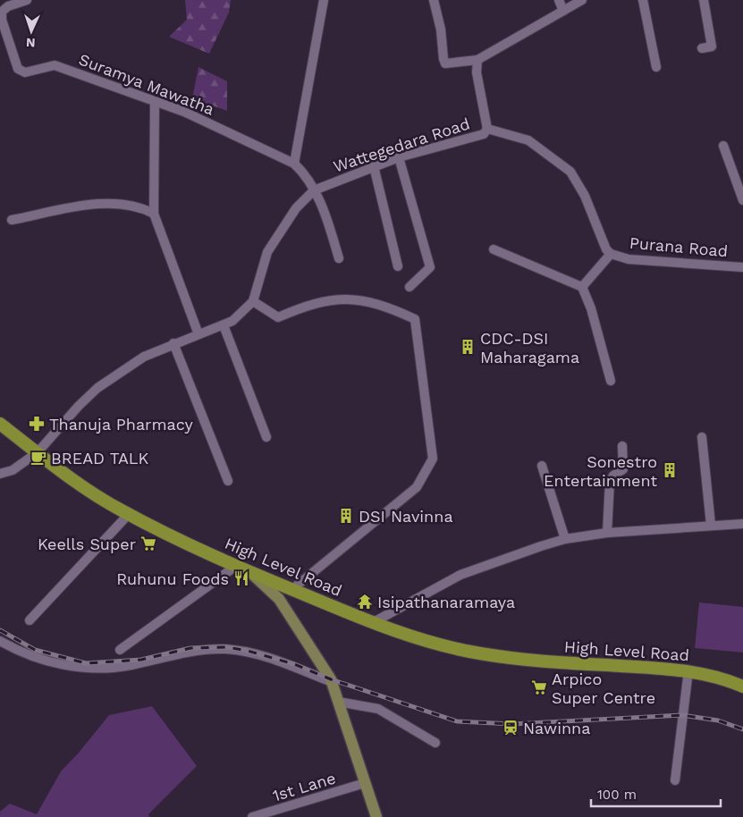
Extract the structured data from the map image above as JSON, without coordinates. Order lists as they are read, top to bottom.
{
  "streets": {
    "highway": ["High Level Road"],
    "street": [
      "Suramya Mawatha",
      "Wattegedara Road",
      "Purana Road",
      "1st Lane"
    ]
  },
  "crossings": [
    ["Suramya Mawatha", "Wattegedara Road"],
    ["Wattegedara Road", "Purana Road"]
  ],
  "places": {
    "building": ["CDC-DSI Maharagama", "Sonestro Entertainment", "DSI Navinna"],
    "pharmacy": ["Thanuja Pharmacy"],
    "cafe": ["BREAD TALK"],
    "supermarket": ["Keells Super", "Arpico Super Centre"],
    "restaurant": ["Ruhunu Foods"],
    "temple": ["Isipathanaramaya"],
    "station": ["Nawinna"]
  },
  "scale_bar": "100 m",
  "north": "bottom"
}
